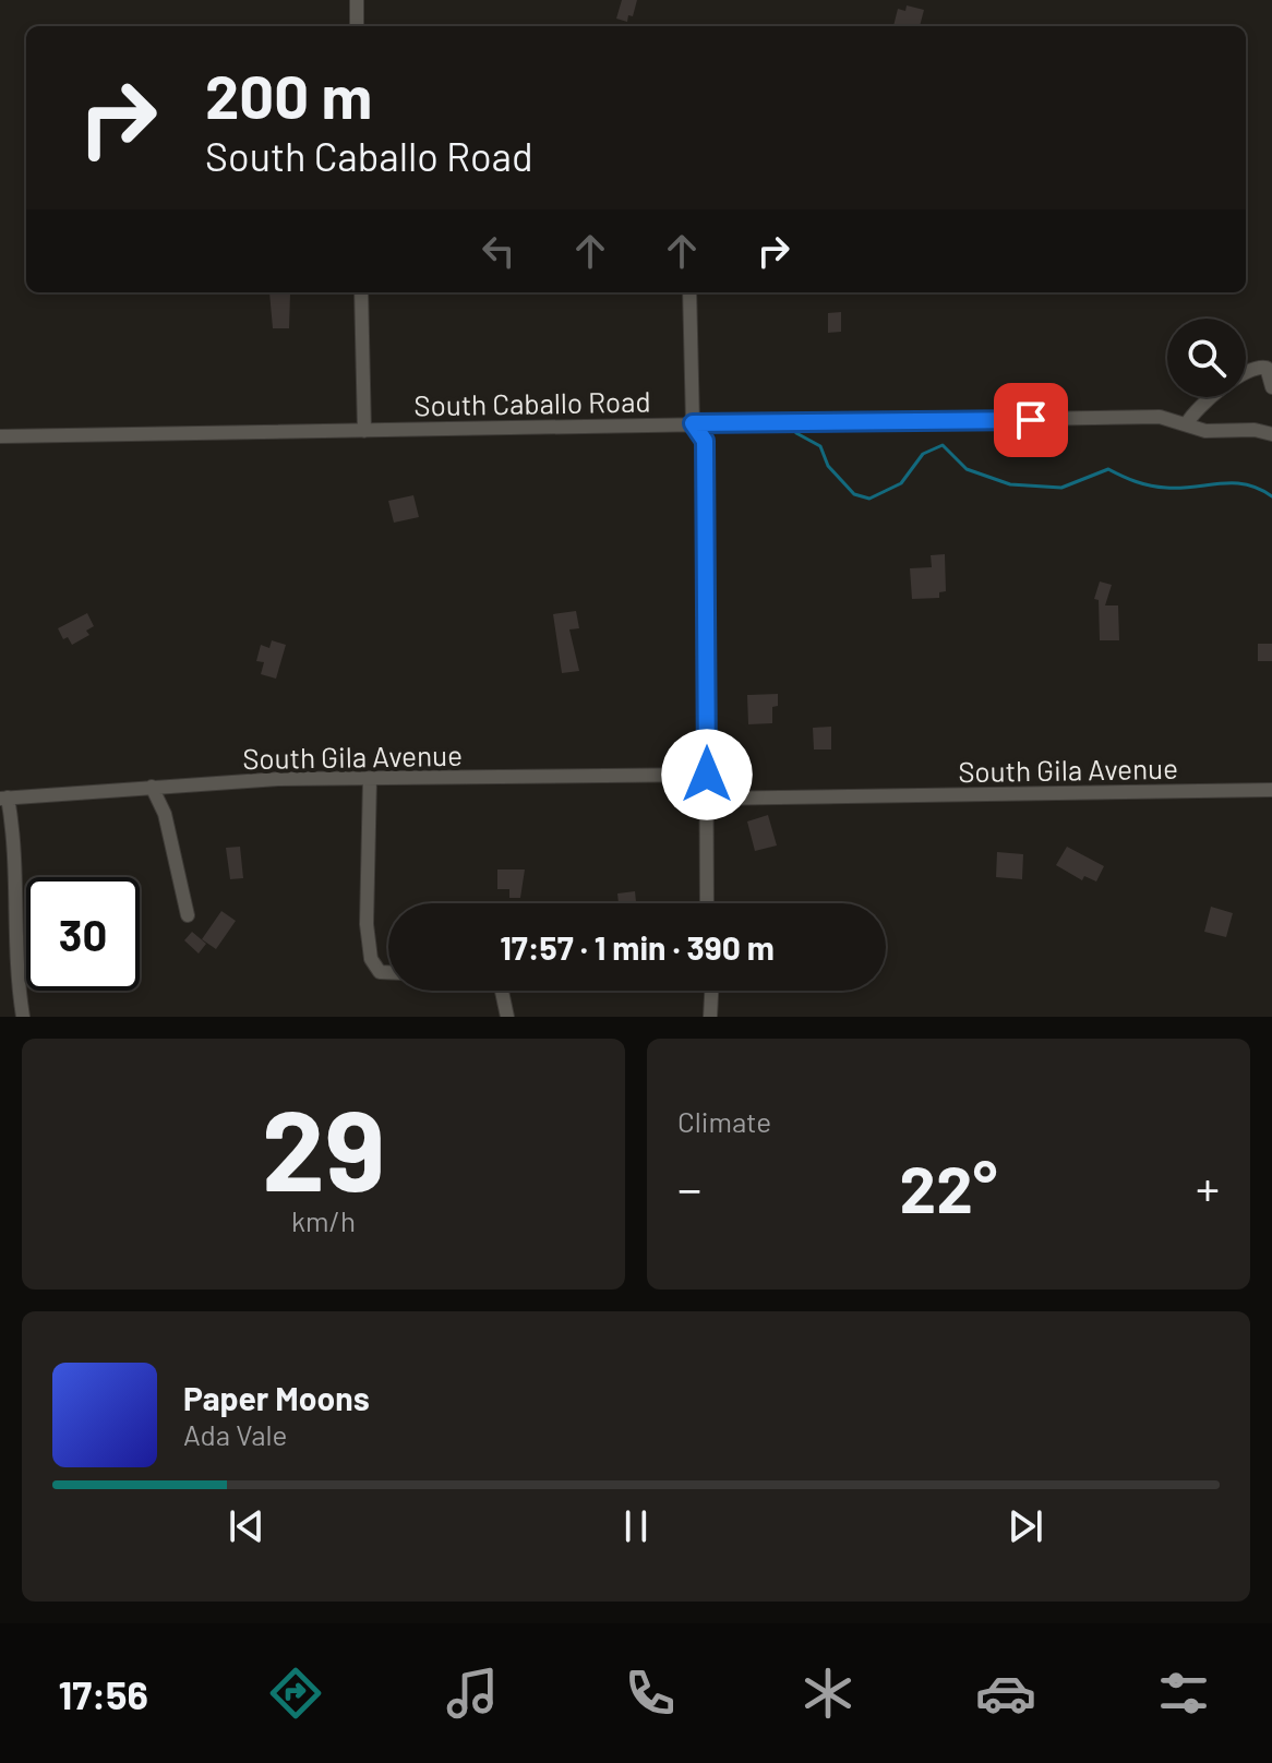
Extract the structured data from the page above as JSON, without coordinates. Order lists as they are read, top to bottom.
{
  "streets": {
    "street": ["South Caballo Road", "South Gila Avenue"]
  },
  "page": {
    "turn": ["200 m", "South Caballo Road"],
    "limit": "30",
    "trip": "17:57 · 1 min · 390 m",
    "tile": [
      ["29", "km/h"],
      "Climate"
    ],
    "heat": ["−", "22°", "+"],
    "song": ["Paper Moons", "Ada Vale"],
    "tabs": "17:56"
  }
}
